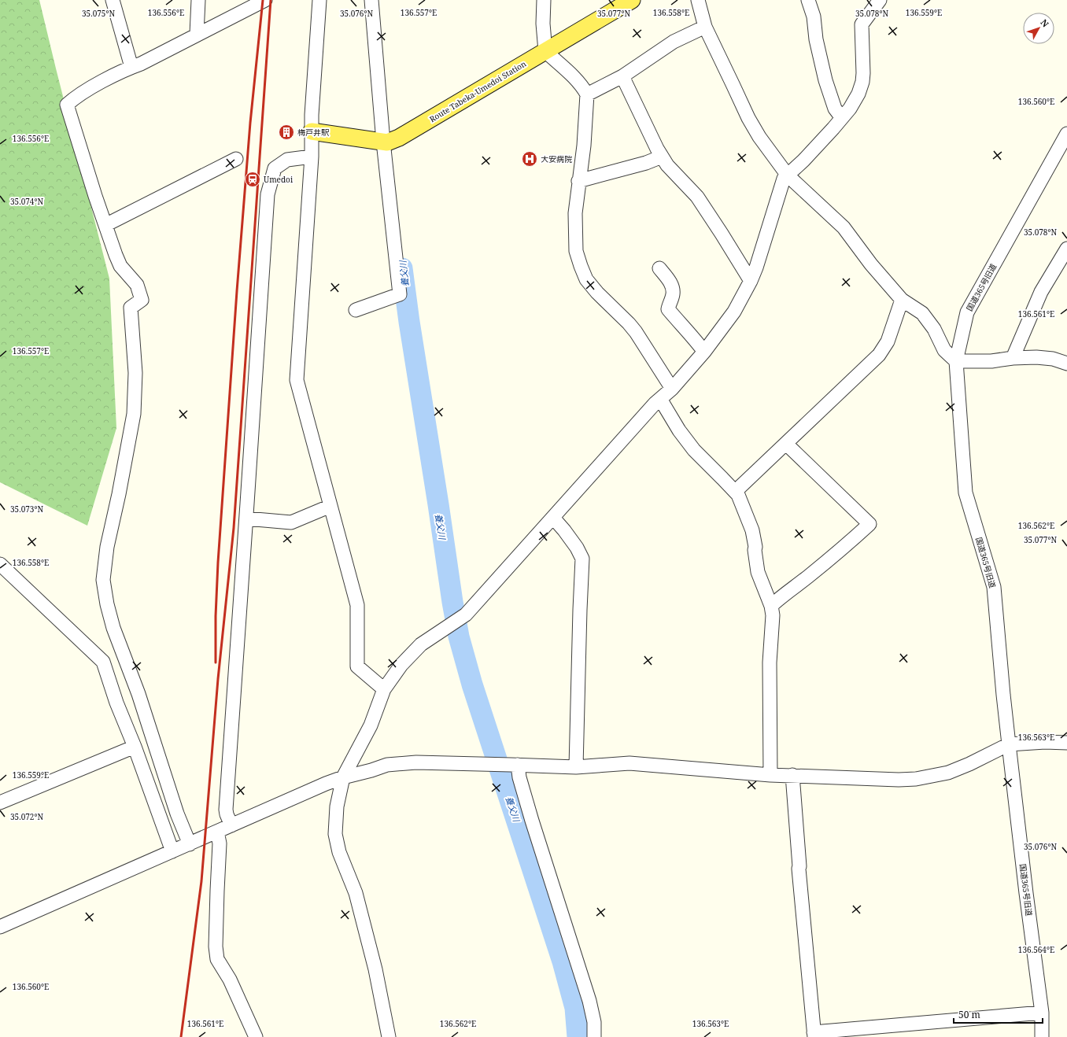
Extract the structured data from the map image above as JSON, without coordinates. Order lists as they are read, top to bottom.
{
  "streets": {
    "main road": ["Route Tabeka-Umedoi Station"],
    "street": ["国道365号旧道"]
  },
  "water": ["養父川"],
  "places": {
    "building": ["梅戸井駅"],
    "hospital": ["大安病院"],
    "station": ["Umedoi"]
  },
  "scale_bar": "50 m",
  "north": "top right",
  "coordinates": [
    "136.556°E",
    "136.557°E",
    "136.558°E",
    "136.559°E",
    "35.075°N",
    "35.076°N",
    "35.077°N",
    "35.078°N",
    "136.560°E",
    "35.074°N",
    "136.561°E",
    "35.073°N",
    "136.562°E",
    "136.563°E",
    "35.072°N",
    "136.564°E"
  ]
}
